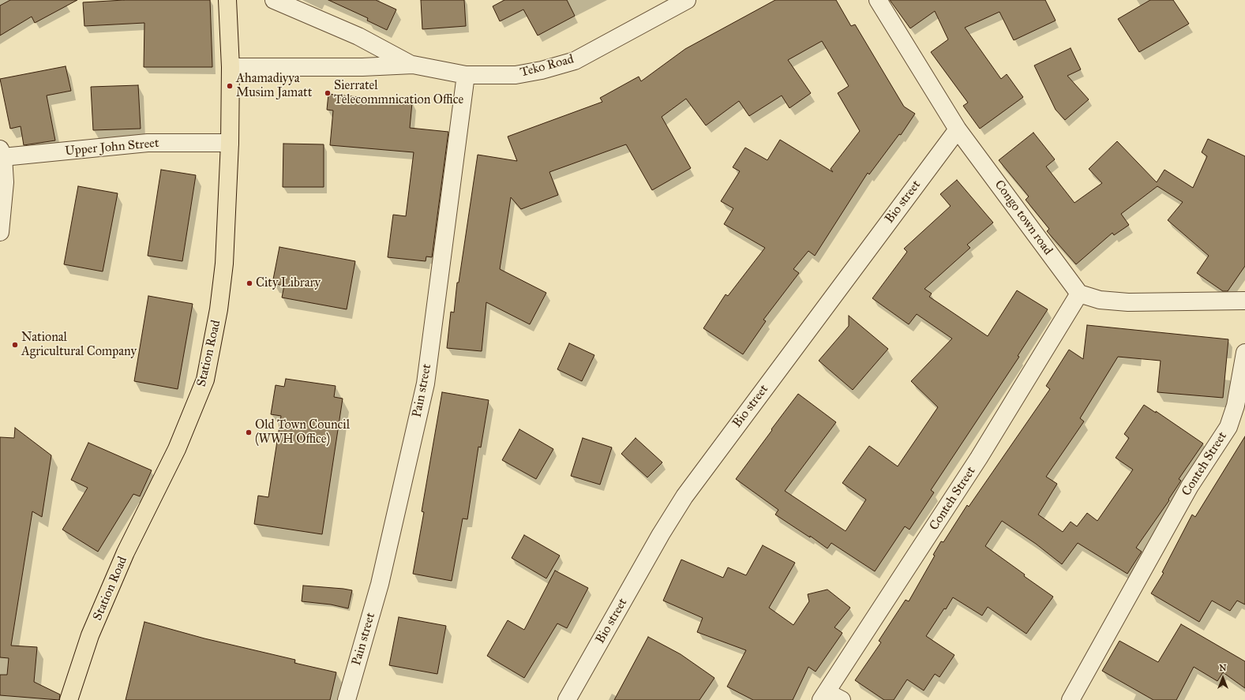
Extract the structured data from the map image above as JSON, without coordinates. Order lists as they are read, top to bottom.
{
  "streets": {
    "main road": ["Station Road"],
    "street": [
      "Teko Road",
      "Upper John Street",
      "Bio street",
      "Congo town road",
      "Pain street",
      "Conteh Street"
    ]
  },
  "crossings": [
    ["Teko Road", "Station Road"],
    ["Teko Road", "Pain street"],
    ["Upper John Street", "Station Road"],
    ["Bio street", "Congo town road"],
    ["Congo town road", "Conteh Street"]
  ],
  "places": [
    "Ahamadiyya Musim Jamatt",
    "Sierratel Telecommnication Office",
    "City Library",
    "National Agricultural Company",
    "Old Town Council (WWH Office)"
  ],
  "north": "top"
}
